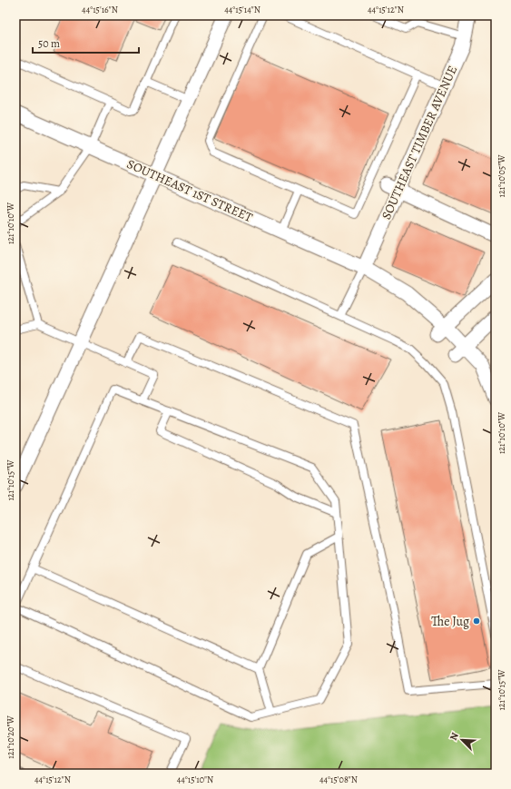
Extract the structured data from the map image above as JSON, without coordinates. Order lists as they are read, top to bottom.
{
  "streets": {
    "street": ["SOUTHEAST TIMBER AVENUE", "SOUTHEAST 1ST STREET"]
  },
  "crossings": [
    ["SOUTHEAST TIMBER AVENUE", "SOUTHEAST 1ST STREET"]
  ],
  "places": ["The Jug"],
  "scale_bar": "50 m",
  "north": "top left",
  "coordinates": [
    "44°15'16\"N",
    "44°15'14\"N",
    "44°15'12\"N",
    "121°10'05\"W",
    "121°10'10\"W",
    "121°10'15\"W",
    "121°10'20\"W",
    "44°15'10\"N",
    "44°15'08\"N"
  ]
}
